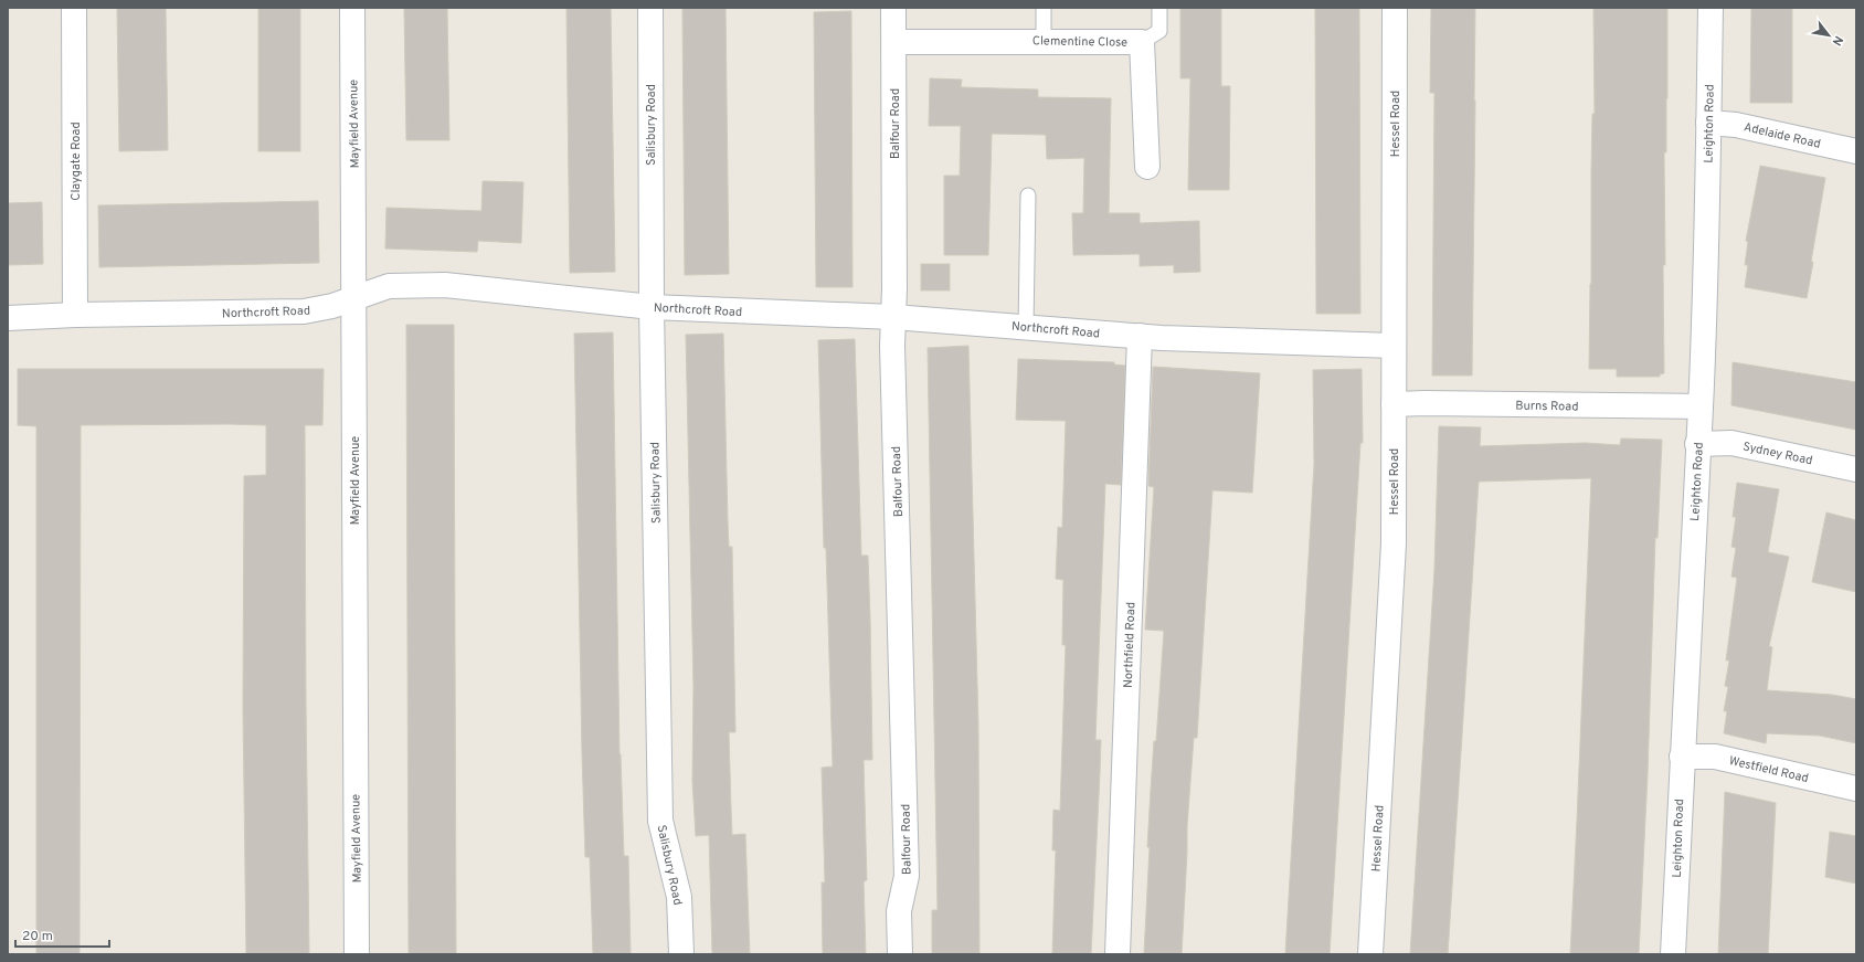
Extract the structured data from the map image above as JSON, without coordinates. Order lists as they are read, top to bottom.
{
  "streets": {
    "street": [
      "Clementine Close",
      "Mayfield Avenue",
      "Balfour Road",
      "Hessel Road",
      "Leighton Road",
      "Salisbury Road",
      "Adelaide Road",
      "Claygate Road",
      "Northcroft Road",
      "Burns Road",
      "Sydney Road",
      "Northfield Road",
      "Westfield Road"
    ]
  },
  "crossings": [
    ["Clementine Close", "Balfour Road"],
    ["Mayfield Avenue", "Northcroft Road"],
    ["Balfour Road", "Northcroft Road"],
    ["Hessel Road", "Northcroft Road"],
    ["Hessel Road", "Burns Road"],
    ["Leighton Road", "Adelaide Road"],
    ["Leighton Road", "Burns Road"],
    ["Leighton Road", "Sydney Road"],
    ["Leighton Road", "Westfield Road"],
    ["Salisbury Road", "Northcroft Road"],
    ["Claygate Road", "Northcroft Road"],
    ["Northcroft Road", "Northfield Road"]
  ],
  "scale_bar": "20 m",
  "north": "bottom right"
}
